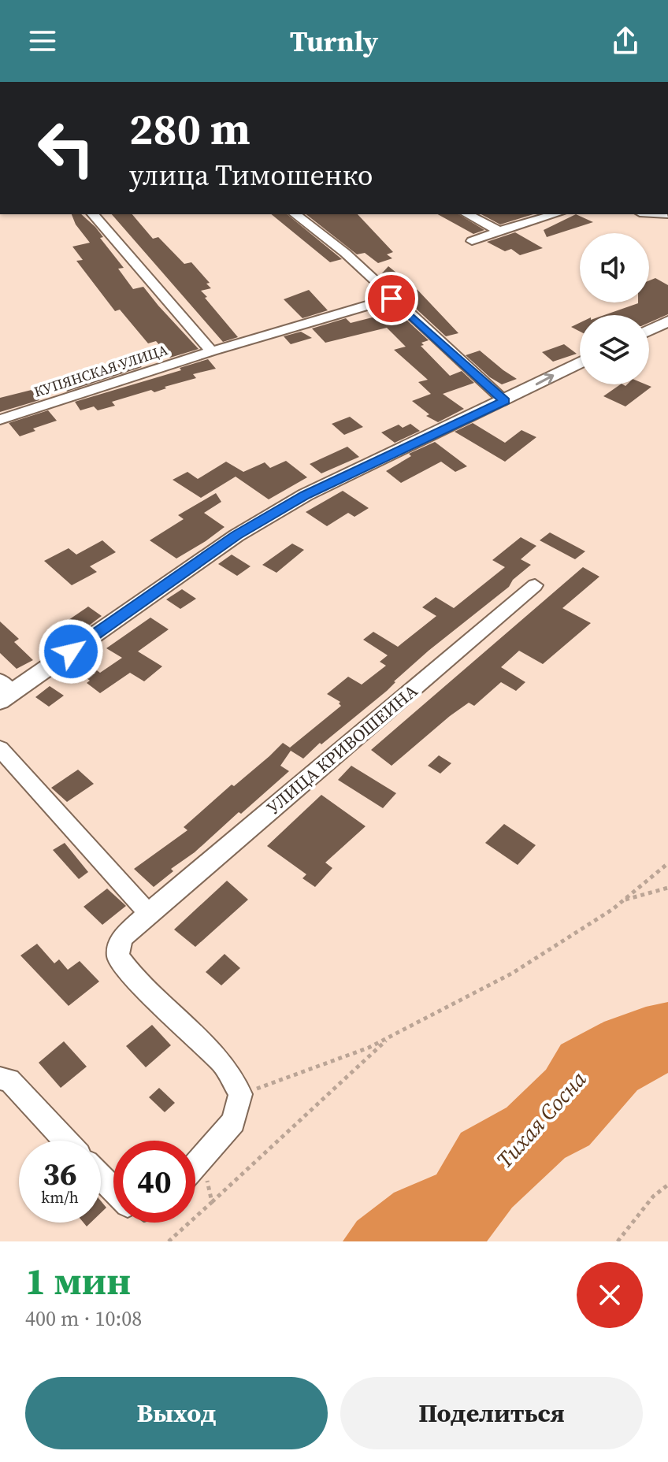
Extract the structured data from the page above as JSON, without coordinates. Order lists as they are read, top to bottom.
{
  "streets": {
    "street": ["КУПЯНСКАЯ УЛИЦА", "УЛИЦА КРИВОШЕИНА"]
  },
  "water": ["Тихая Сосна"],
  "page": {
    "header": "Turnly",
    "turn": ["280 m", "улица Тимошенко"],
    "speed": "36 km/h",
    "limit": "40",
    "heading": ["1 мин", "400 m · 10:08"],
    "buttons": ["Выход", "Поделиться"]
  }
}
